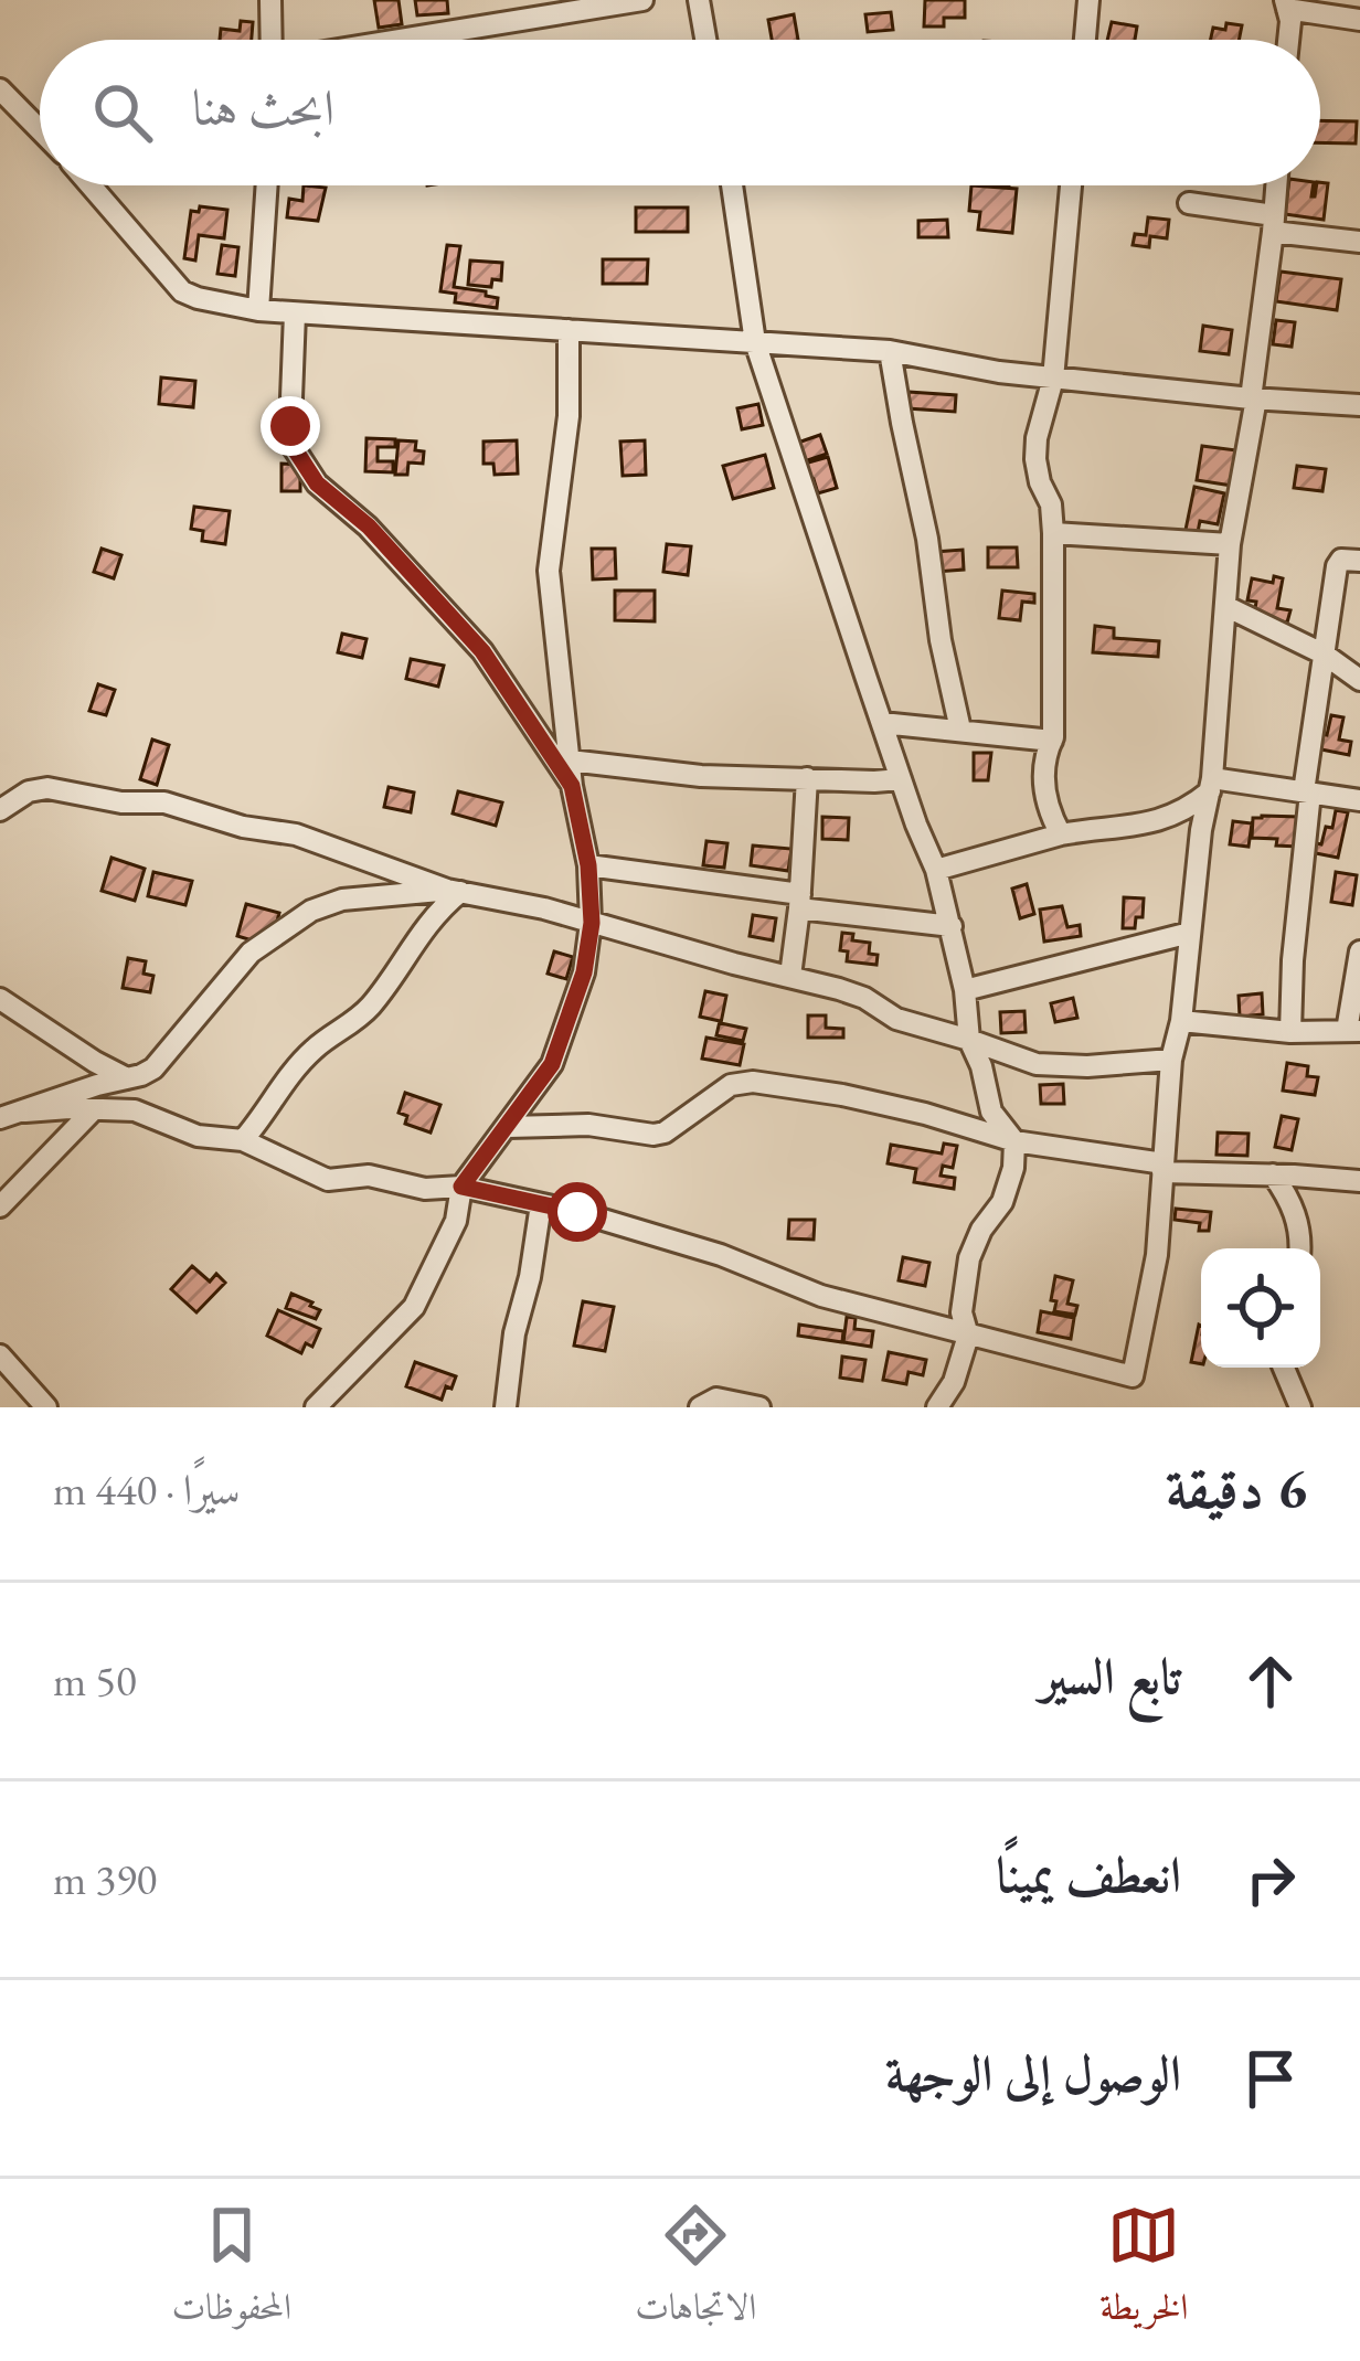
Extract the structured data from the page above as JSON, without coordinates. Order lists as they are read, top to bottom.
{
  "page": {
    "search": "ابحث هنا",
    "heading": ["6 دقيقة", "سيرًا · 440 m"],
    "list": [
      ["تابع السير", "50 m"],
      ["انعطف يمينًا", "390 m"],
      "الوصول إلى الوجهة"
    ],
    "nav": ["الخريطة", "الاتجاهات", "المحفوظات"]
  }
}
